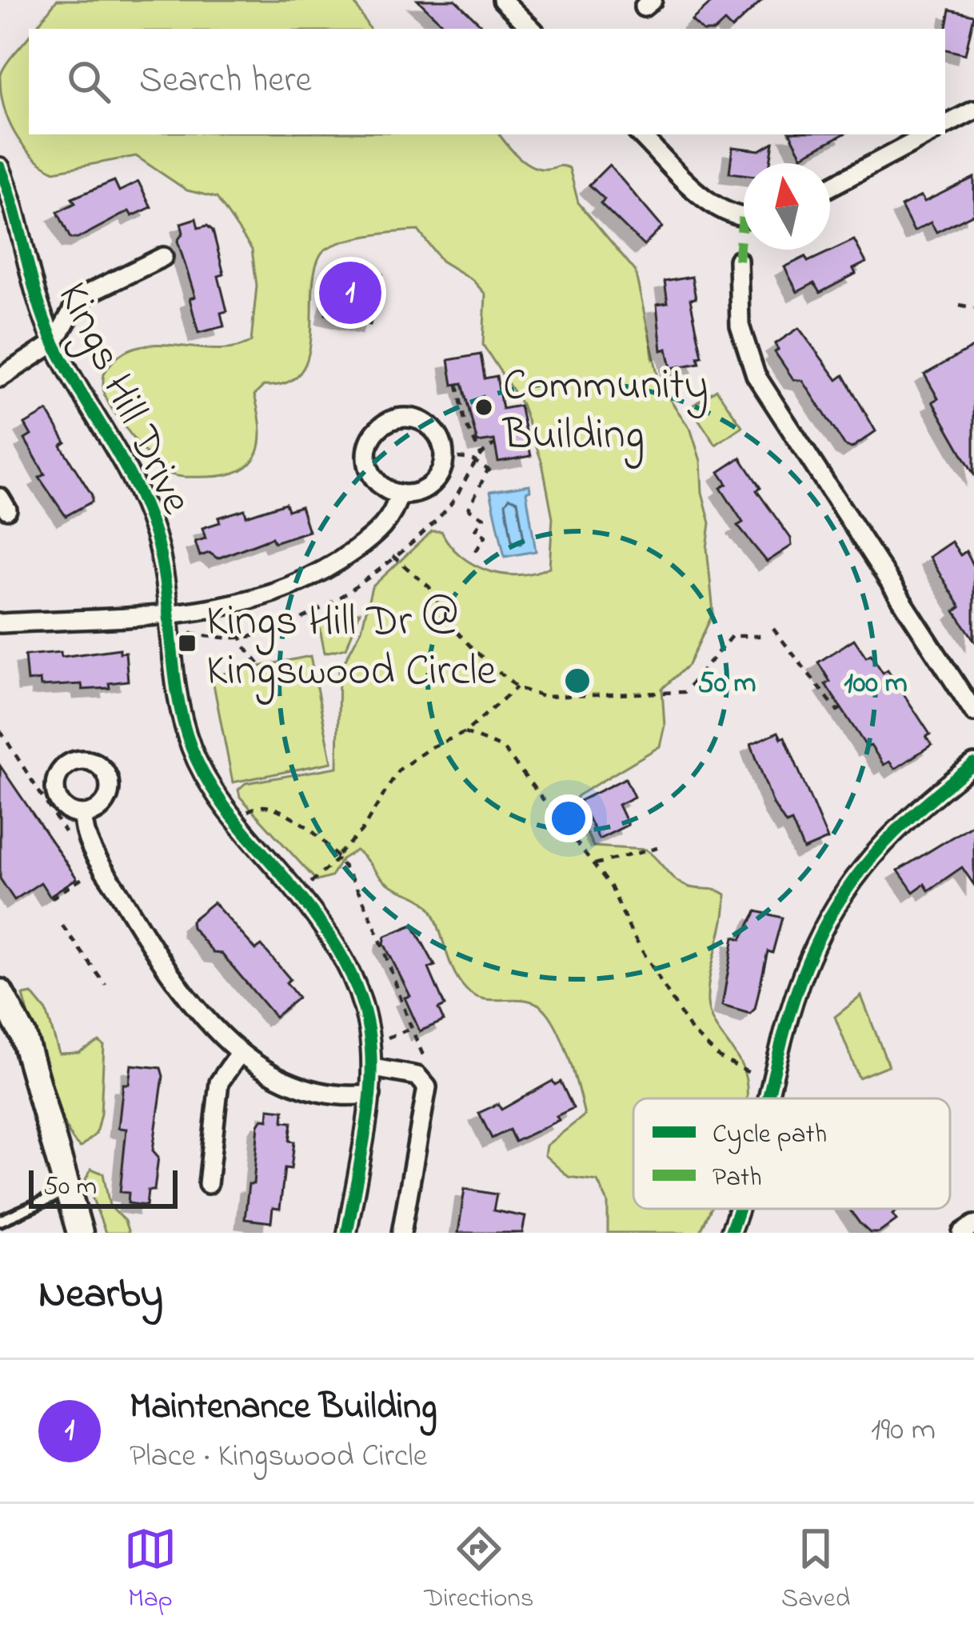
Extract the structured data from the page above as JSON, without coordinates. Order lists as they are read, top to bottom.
{
  "streets": {
    "street": ["Kings Hill Drive"]
  },
  "places": {
    "other": ["Community Building"],
    "transit": ["Kings Hill Dr @ Kingswood Circle"]
  },
  "legend": ["Cycle path", "Path"],
  "scale_bar": "50 m",
  "north": "top",
  "page": {
    "search": "Search here",
    "pins": "1",
    "scale": "50 m",
    "heading": "Nearby",
    "list": [
      {
        "mark": "1",
        "name": "Maintenance Building",
        "note": "Place · Kingswood Circle",
        "value": "190 m"
      }
    ],
    "nav": ["Map", "Directions", "Saved"]
  },
  "rings": ["50 m", "100 m"]
}
